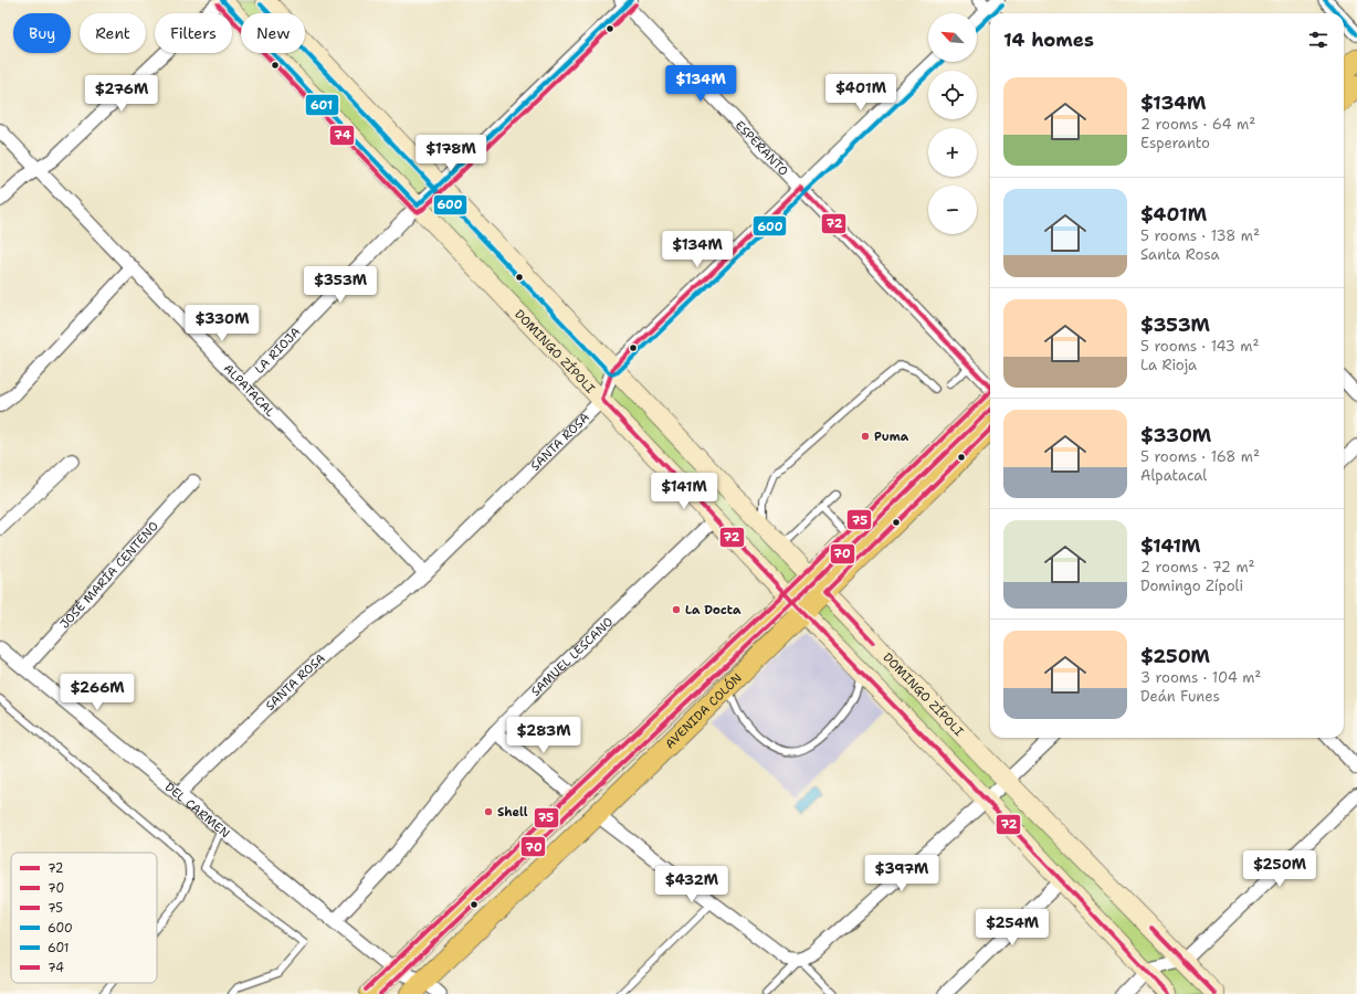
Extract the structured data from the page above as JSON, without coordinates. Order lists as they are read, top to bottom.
{
  "streets": {
    "main road": ["DOMINGO ZÍPOLI", "AVENIDA COLÓN"],
    "street": [
      "ESPERANTO",
      "LA RIOJA",
      "ALPATACAL",
      "SANTA ROSA",
      "JOSÉ MARÍA CENTENO",
      "SAMUEL LESCANO",
      "DEL CARMEN"
    ]
  },
  "crossings": [
    ["ESPERANTO", "LA RIOJA"],
    ["ESPERANTO", "SANTA ROSA"],
    ["LA RIOJA", "DOMINGO ZÍPOLI"],
    ["LA RIOJA", "ALPATACAL"],
    ["DOMINGO ZÍPOLI", "SANTA ROSA"],
    ["DOMINGO ZÍPOLI", "SAMUEL LESCANO"],
    ["DOMINGO ZÍPOLI", "AVENIDA COLÓN"],
    ["ALPATACAL", "SANTA ROSA"],
    ["SANTA ROSA", "DEL CARMEN"],
    ["JOSÉ MARÍA CENTENO", "DEL CARMEN"],
    ["SAMUEL LESCANO", "DEL CARMEN"],
    ["AVENIDA COLÓN", "DEL CARMEN"]
  ],
  "places": ["Puma", "La Docta", "Shell"],
  "lines": [
    "transit line 601",
    "transit line 600",
    "transit line 74",
    "transit line 72",
    "transit line 75",
    "transit line 70"
  ],
  "legend": [
    "72",
    "70",
    "75",
    "600",
    "601",
    "74"
  ],
  "north": "top left",
  "page": {
    "map_buttons": ["+", "−"],
    "chip": [
      "Buy",
      "Rent",
      "Filters",
      "New"
    ],
    "heading": "14 homes",
    "price": [
      "$134M",
      "$401M",
      "$276M",
      "$178M",
      "$134M",
      "$353M",
      "$330M",
      "$141M",
      "$266M",
      "$283M",
      "$250M",
      "$397M",
      "$432M",
      "$254M"
    ],
    "list": [
      {
        "name": "$134M",
        "note": "2 rooms · 64 m² · Esperanto"
      },
      {
        "name": "$401M",
        "note": "5 rooms · 138 m² · Santa Rosa"
      },
      {
        "name": "$353M",
        "note": "5 rooms · 143 m² · La Rioja"
      },
      {
        "name": "$330M",
        "note": "5 rooms · 168 m² · Alpatacal"
      },
      {
        "name": "$141M",
        "note": "2 rooms · 72 m² · Domingo Zípoli"
      },
      {
        "name": "$250M",
        "note": "3 rooms · 104 m² · Deán Funes"
      }
    ]
  }
}
